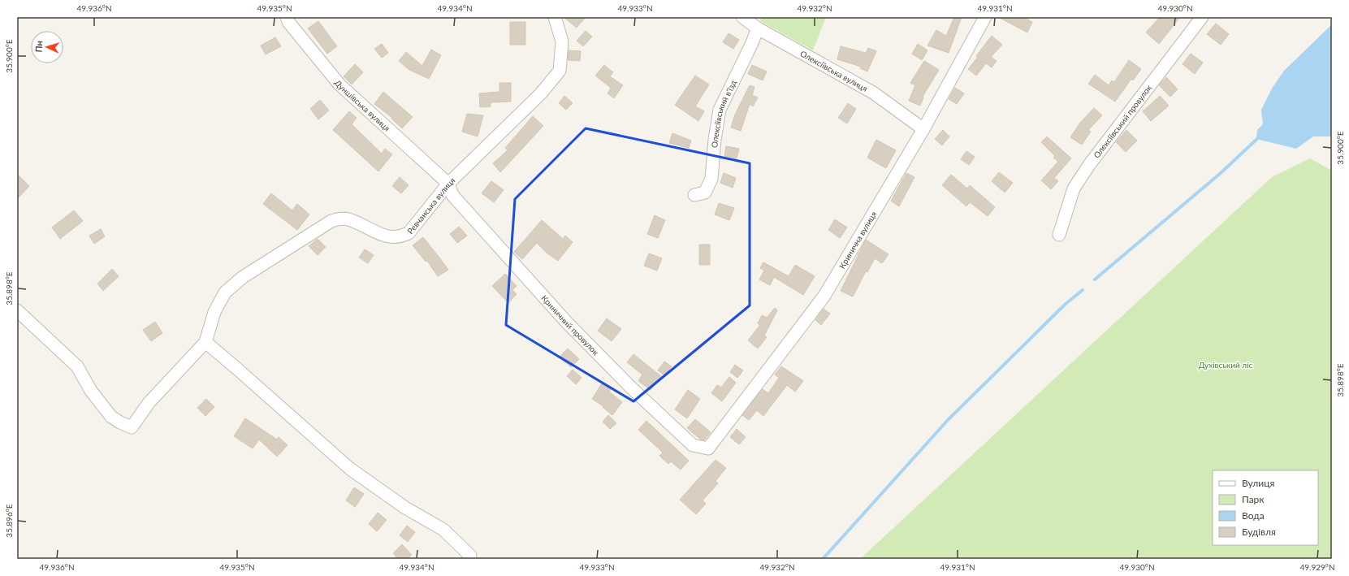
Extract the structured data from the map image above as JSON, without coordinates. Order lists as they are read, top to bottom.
{
  "streets": {
    "street": [
      "Олексіївська вулиця",
      "Дуншівська вулиця",
      "Олексіївський в'їзд",
      "Олексіївський провулок",
      "Ревчанська вулиця",
      "Кринична вулиця",
      "Криничний провулок"
    ]
  },
  "crossings": [
    ["Олексіївська вулиця", "Олексіївський в'їзд"],
    ["Олексіївська вулиця", "Кринична вулиця"],
    ["Дуншівська вулиця", "Ревчанська вулиця"],
    ["Дуншівська вулиця", "Криничний провулок"],
    ["Ревчанська вулиця", "Криничний провулок"],
    ["Кринична вулиця", "Криничний провулок"]
  ],
  "parks": ["Духівський ліс"],
  "legend": [
    "Вулиця",
    "Парк",
    "Вода",
    "Будівля"
  ],
  "north": "left",
  "coordinates": [
    "49.936°N",
    "49.935°N",
    "49.934°N",
    "49.933°N",
    "49.932°N",
    "49.931°N",
    "49.930°N",
    "35.900°E",
    "35.898°E",
    "35.896°E",
    "49.929°N"
  ]
}
